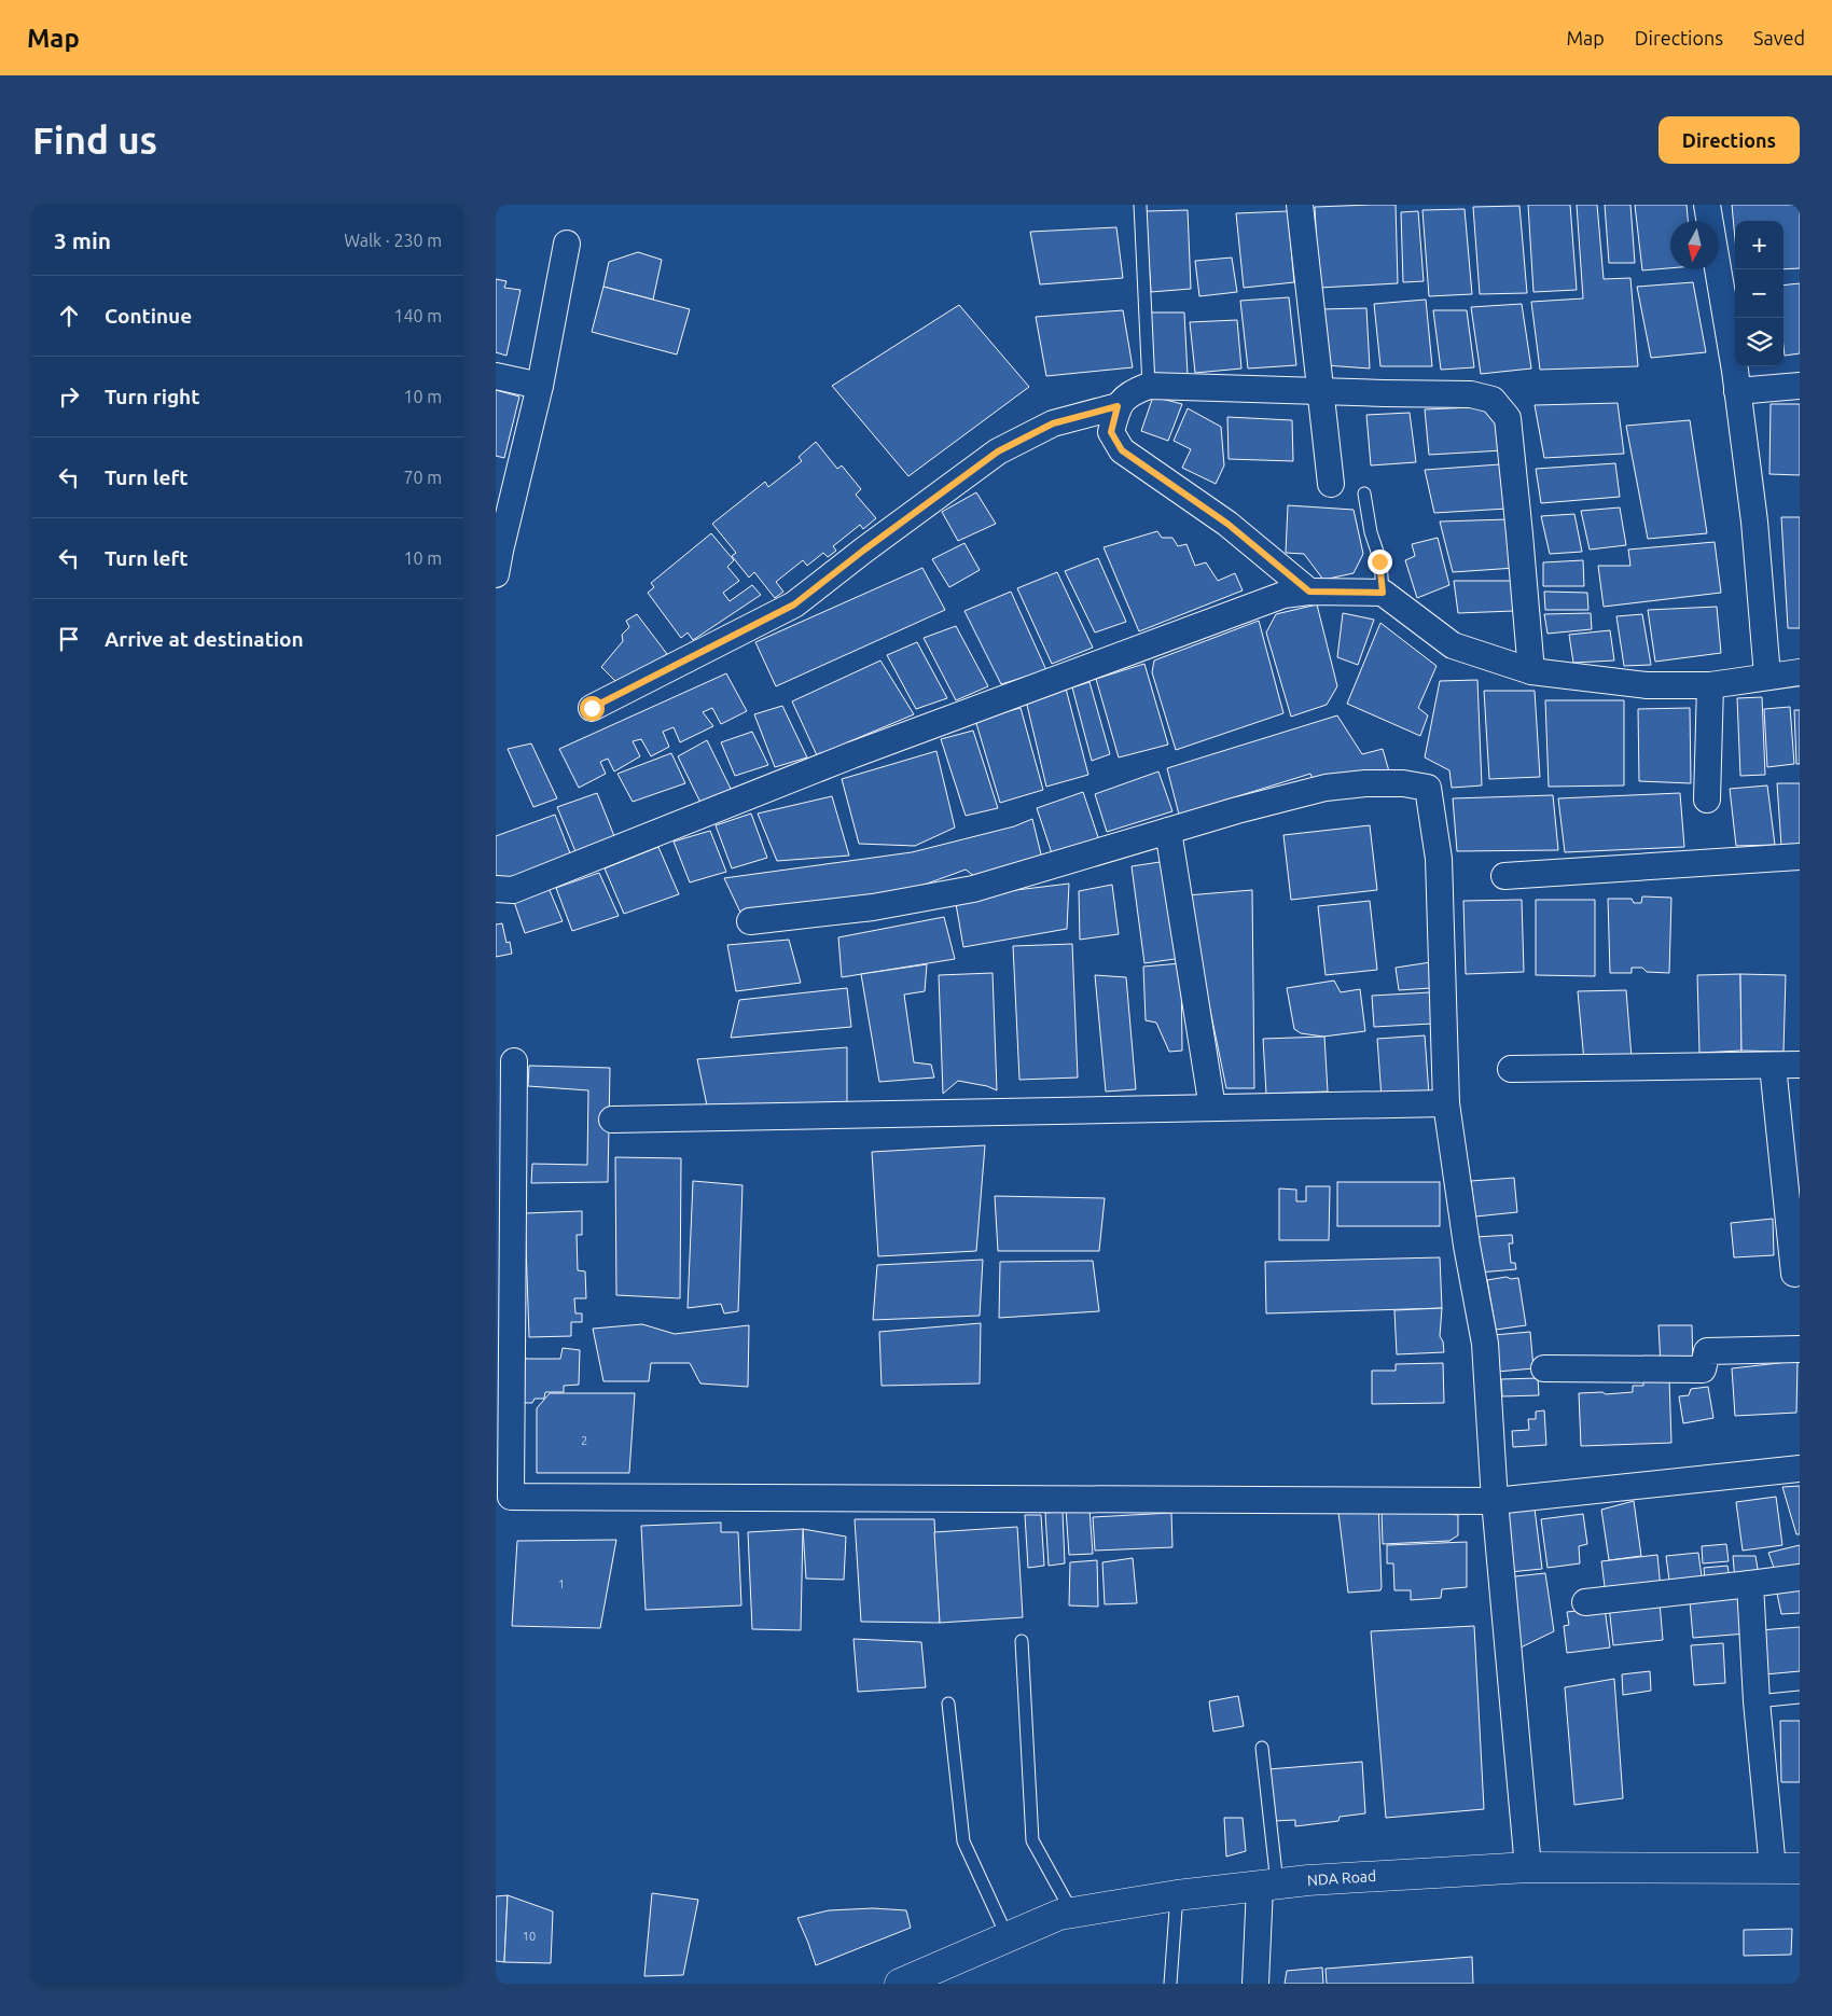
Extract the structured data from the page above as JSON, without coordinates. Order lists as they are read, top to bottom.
{
  "streets": {
    "main road": ["NDA Road"]
  },
  "house_numbers": ["2", "1", "10"],
  "north": "bottom",
  "page": {
    "header": "Map",
    "nav": ["Map", "Directions", "Saved"],
    "buttons": "Directions",
    "title": "Find us",
    "heading": ["3 min", "Walk · 230 m"],
    "map_buttons": ["+", "−"],
    "list": [
      ["Continue", "140 m"],
      ["Turn right", "10 m"],
      ["Turn left", "70 m"],
      ["Turn left", "10 m"],
      "Arrive at destination"
    ]
  }
}
